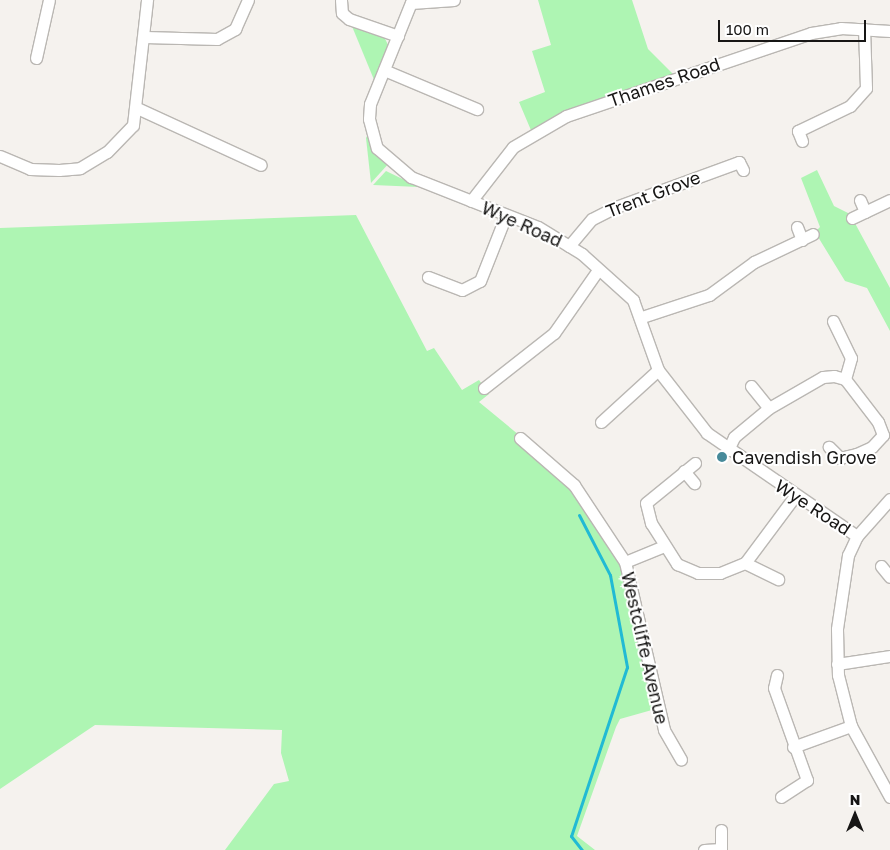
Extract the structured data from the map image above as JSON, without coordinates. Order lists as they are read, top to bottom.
{
  "streets": {
    "street": [
      "Thames Road",
      "Trent Grove",
      "Wye Road",
      "Westcliffe Avenue"
    ]
  },
  "crossings": [
    ["Thames Road", "Wye Road"],
    ["Trent Grove", "Wye Road"]
  ],
  "places": ["Cavendish Grove"],
  "scale_bar": "100 m",
  "north": "top"
}
